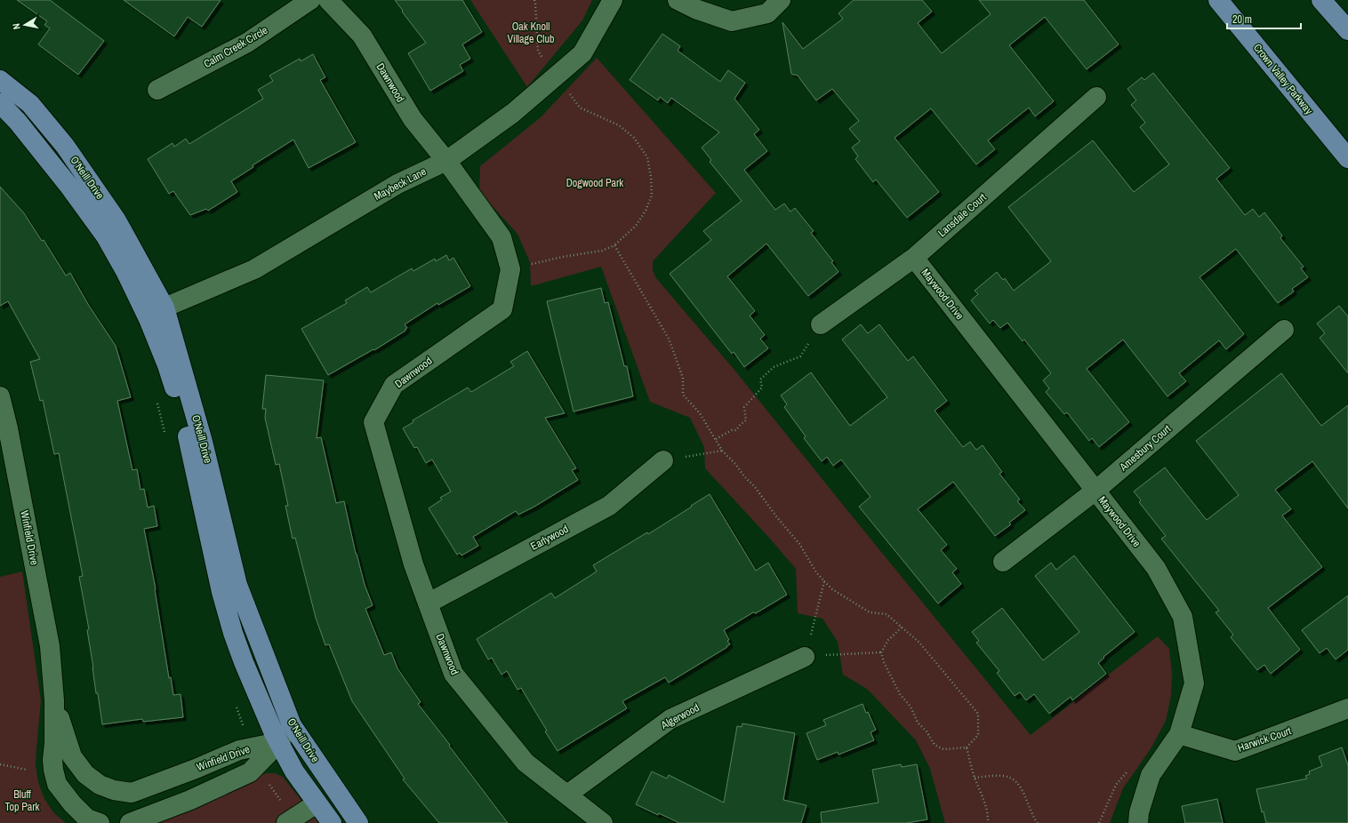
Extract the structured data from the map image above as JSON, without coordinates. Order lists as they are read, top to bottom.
{
  "streets": {
    "main road": ["Crown Valley Parkway", "O'Neill Drive"],
    "street": [
      "Calm Creek Circle",
      "Dawnwood",
      "Maybeck Lane",
      "Lansdale Court",
      "Maywood Drive",
      "Amesbury Court",
      "Winfield Drive",
      "Earlywood",
      "Algerwood",
      "Harwick Court"
    ]
  },
  "crossings": [
    ["Dawnwood", "Maybeck Lane"],
    ["Dawnwood", "Earlywood"],
    ["Dawnwood", "Algerwood"],
    ["O'Neill Drive", "Maybeck Lane"],
    ["O'Neill Drive", "Winfield Drive"],
    ["Lansdale Court", "Maywood Drive"],
    ["Maywood Drive", "Amesbury Court"],
    ["Maywood Drive", "Harwick Court"]
  ],
  "parks": ["Oak Knoll Village Club", "Dogwood Park", "Bluff Top Park"],
  "scale_bar": "20 m",
  "north": "left"
}
